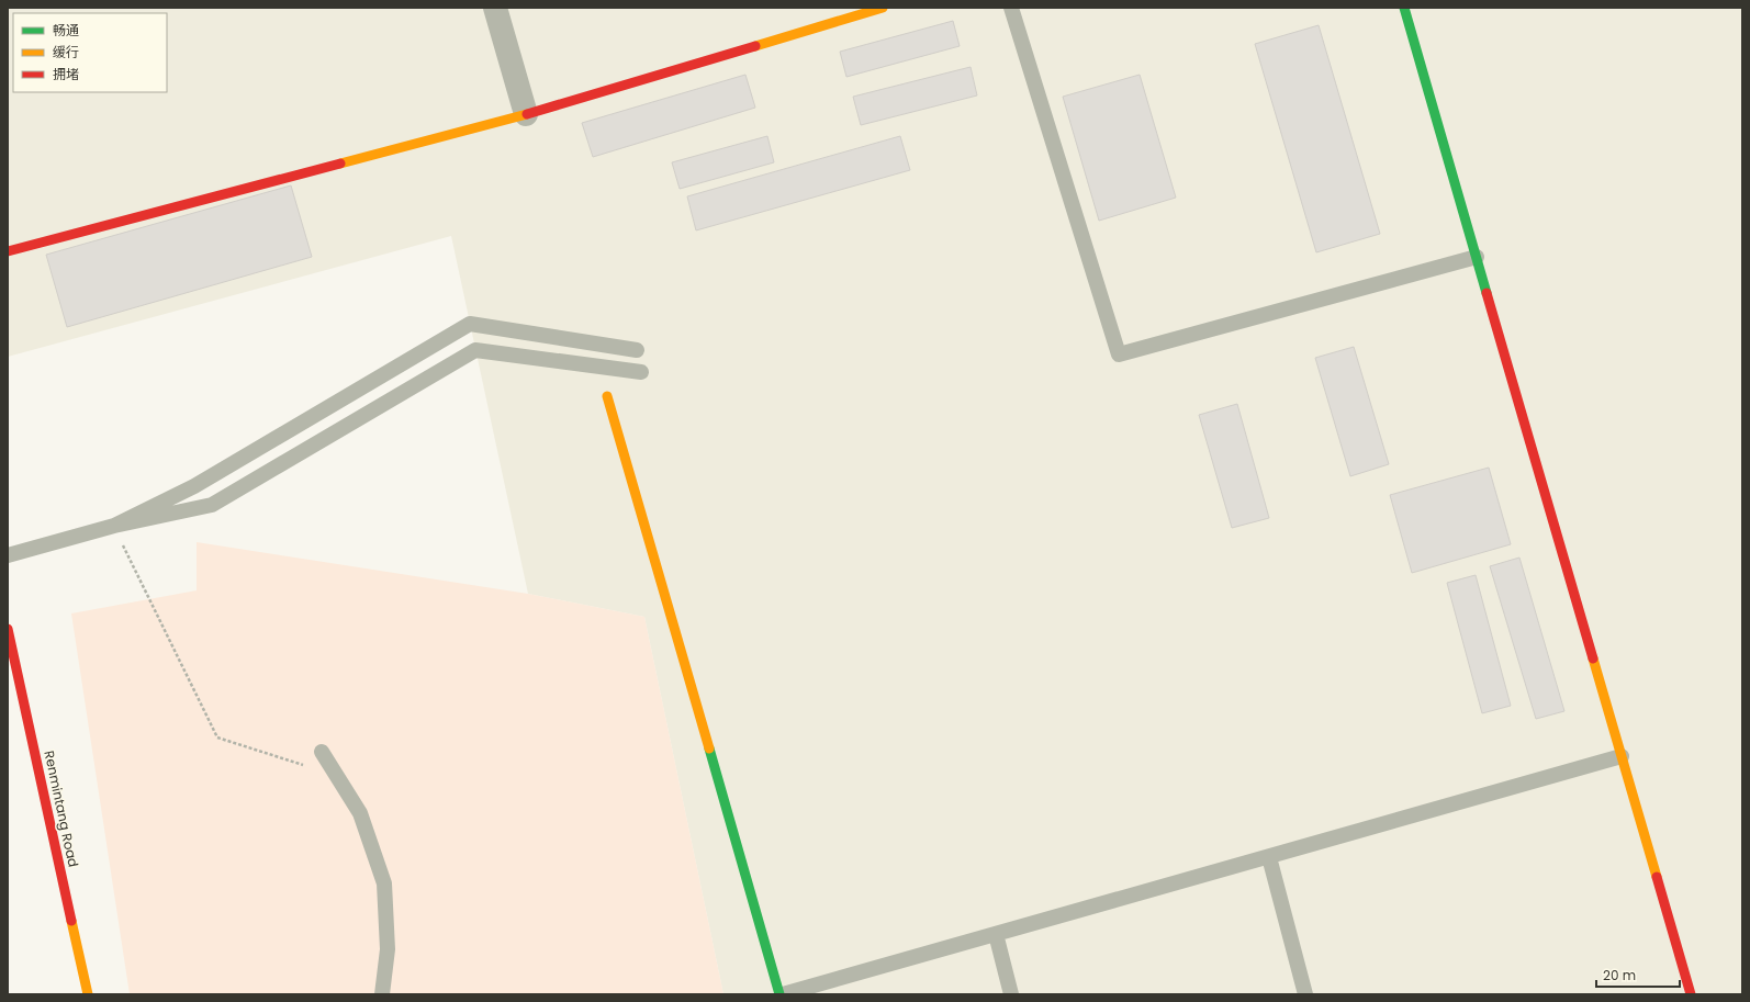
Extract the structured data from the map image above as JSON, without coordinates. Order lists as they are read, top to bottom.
{
  "streets": {
    "street": ["Renmintang Road"]
  },
  "legend": ["畅通", "缓行", "拥堵"],
  "scale_bar": "20 m"
}
